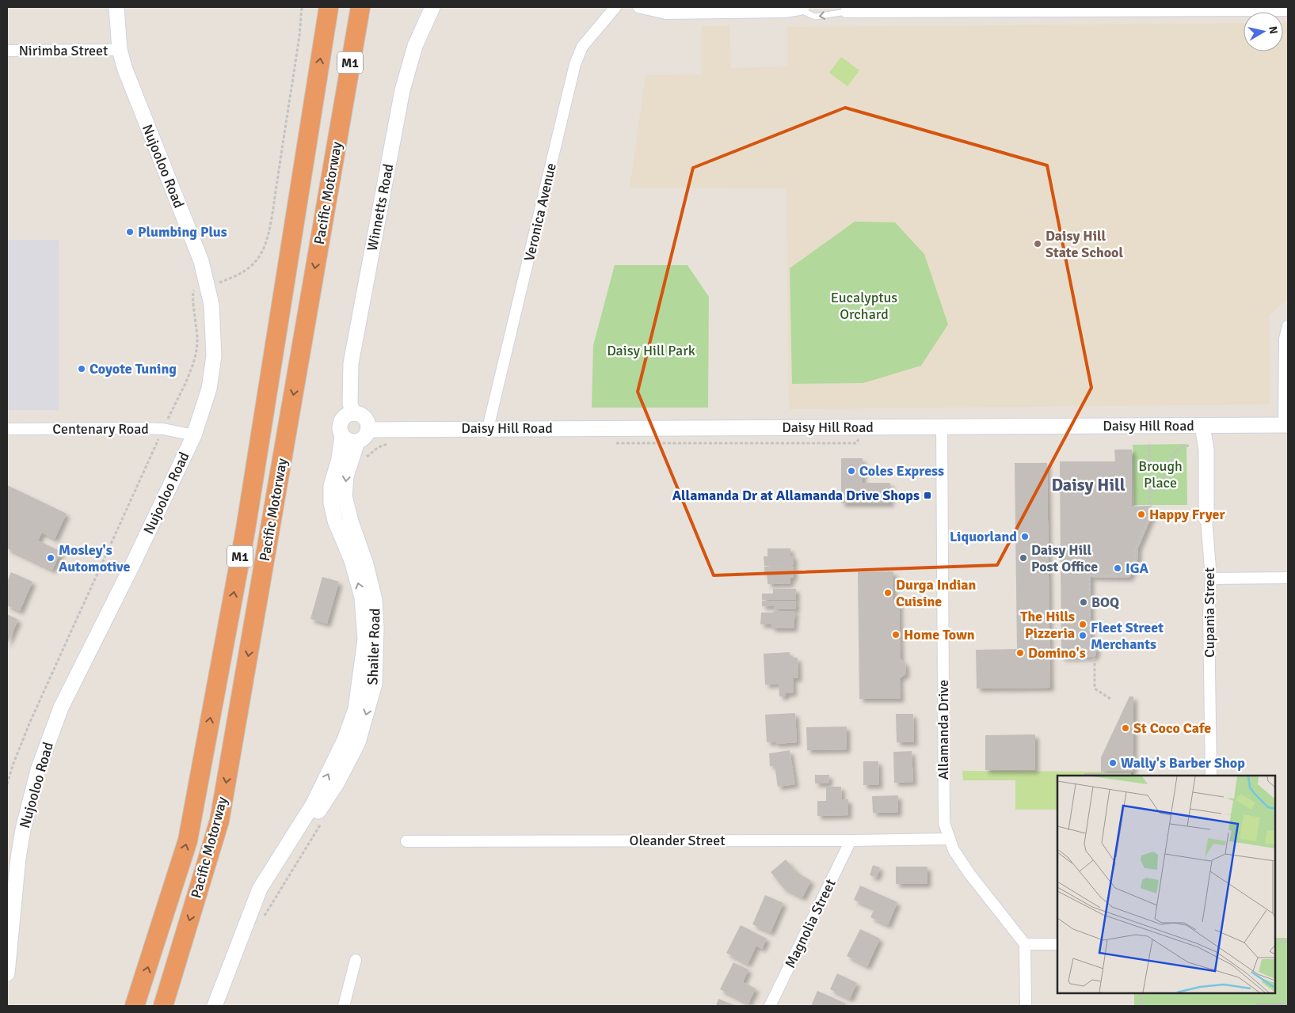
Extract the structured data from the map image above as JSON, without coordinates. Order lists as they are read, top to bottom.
{
  "streets": {
    "highway": ["M1", "Pacific Motorway"],
    "street": [
      "Nirimba Street",
      "Nujooloo Road",
      "Winnetts Road",
      "Veronica Avenue",
      "Daisy Hill Road",
      "Centenary Road",
      "Cupania Street",
      "Shailer Road",
      "Allamanda Drive",
      "Oleander Street",
      "Magnolia Street"
    ]
  },
  "crossings": [
    ["Nirimba Street", "Nujooloo Road"],
    ["Nujooloo Road", "Centenary Road"],
    ["Winnetts Road", "Daisy Hill Road"],
    ["Winnetts Road", "Shailer Road"],
    ["Veronica Avenue", "Daisy Hill Road"],
    ["Daisy Hill Road", "Cupania Street"],
    ["Daisy Hill Road", "Shailer Road"],
    ["Daisy Hill Road", "Allamanda Drive"],
    ["Allamanda Drive", "Oleander Street"],
    ["Oleander Street", "Magnolia Street"]
  ],
  "districts": ["Daisy Hill"],
  "parks": ["Eucalyptus Orchard", "Daisy Hill Park", "Brough Place"],
  "places": {
    "other": [
      "Plumbing Plus",
      "Daisy Hill State School",
      "Coyote Tuning",
      "Coles Express",
      "Happy Fryer",
      "Liquorland",
      "Mosley's Automotive",
      "Daisy Hill Post Office",
      "IGA",
      "Durga Indian Cuisine",
      "BOQ",
      "The Hills Pizzeria",
      "Home Town",
      "Fleet Street Merchants",
      "Domino's",
      "St Coco Cafe",
      "Wally's Barber Shop"
    ],
    "transit": ["Allamanda Dr at Allamanda Drive Shops"]
  },
  "north": "right"
}
